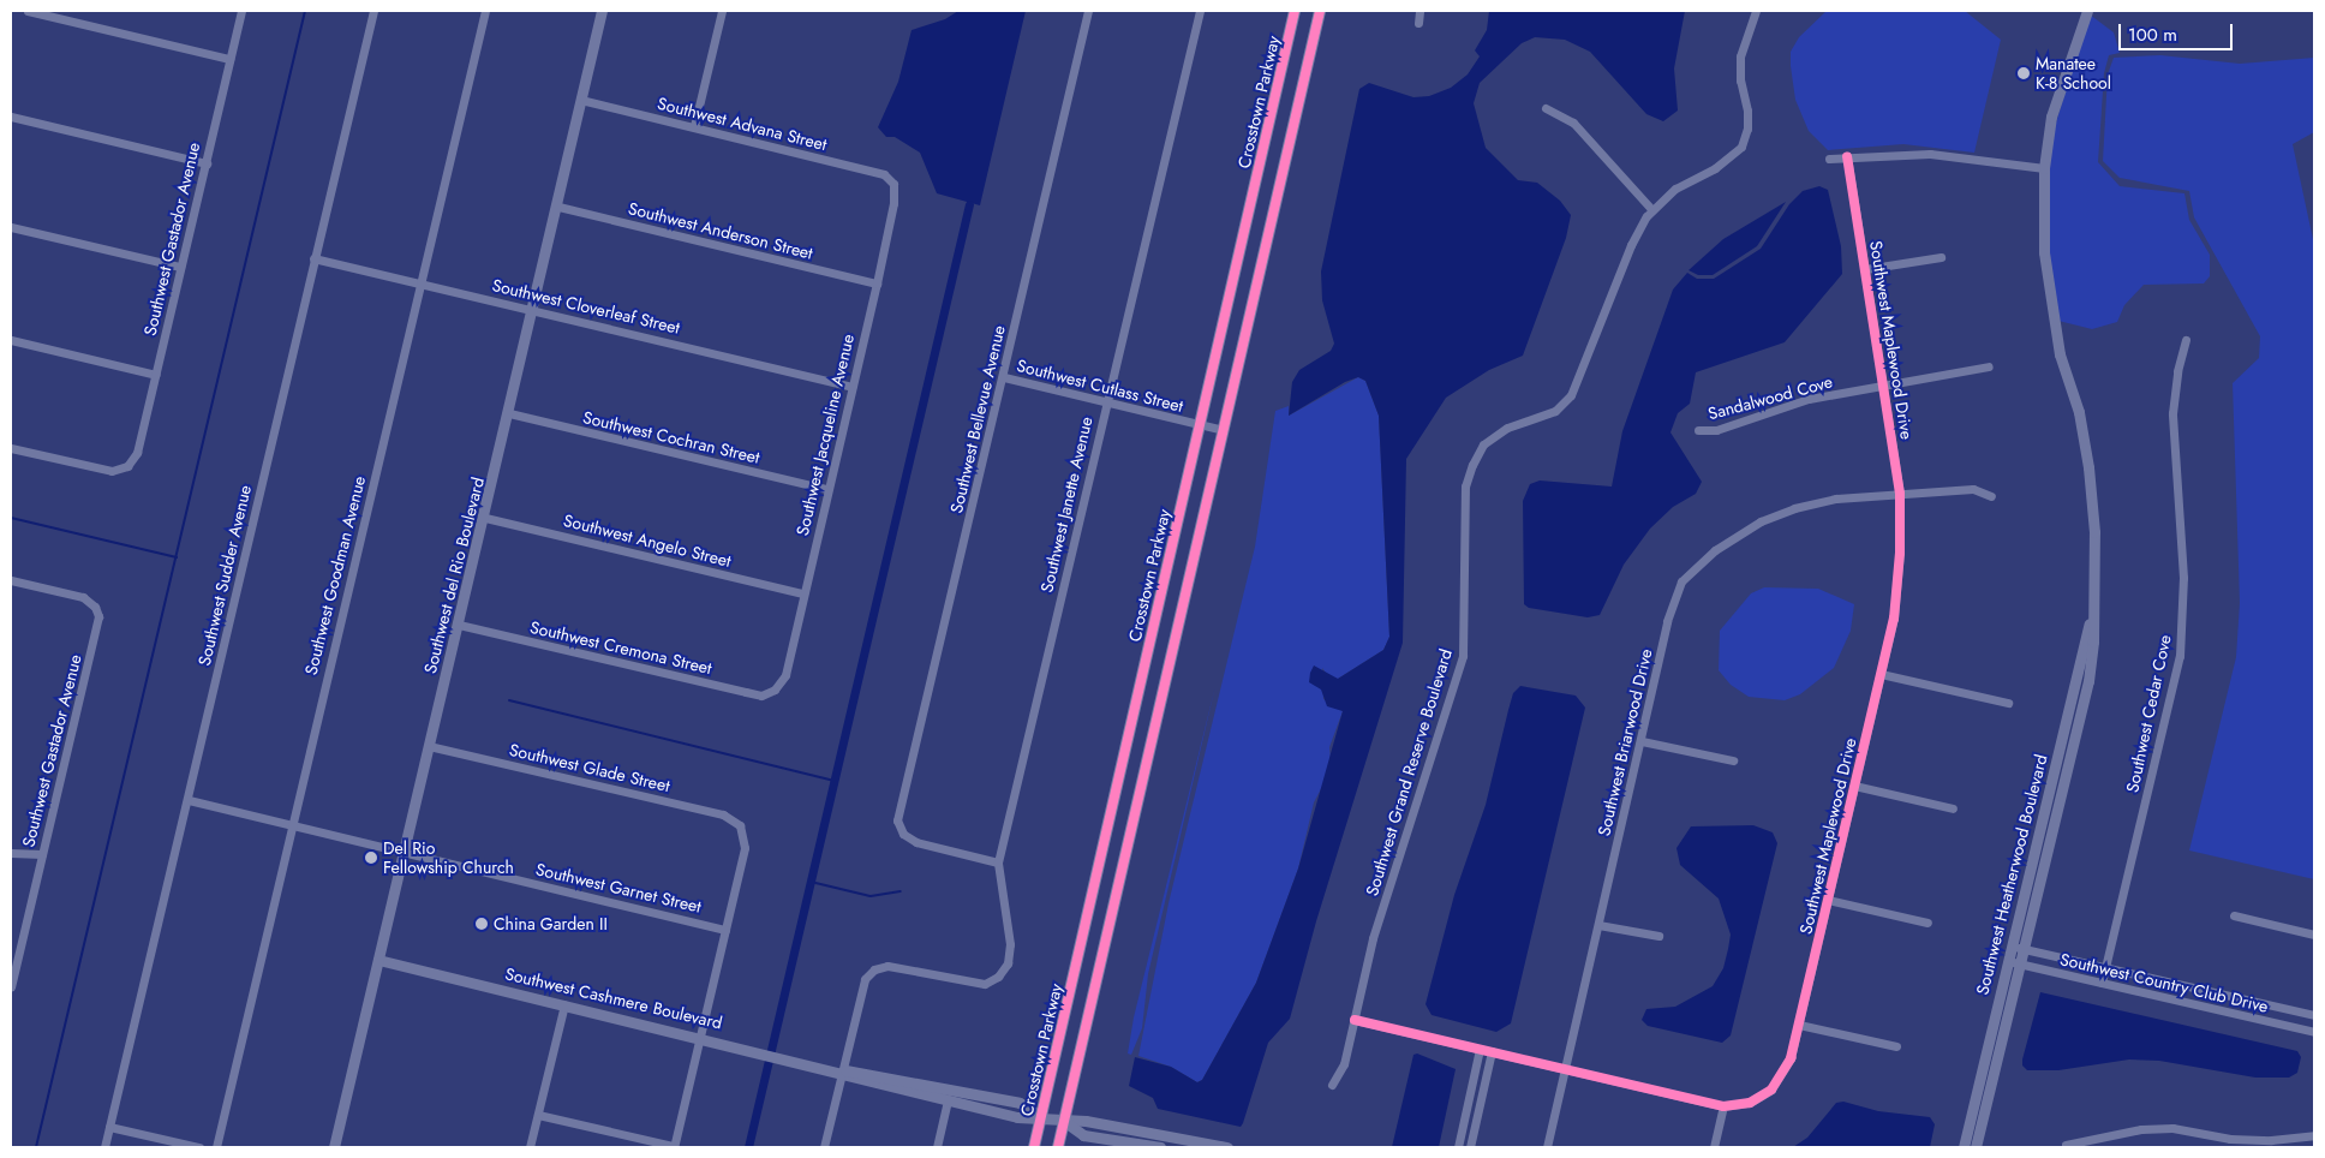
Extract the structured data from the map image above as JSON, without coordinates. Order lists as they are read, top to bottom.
{
  "streets": {
    "main road": ["Crosstown Parkway"],
    "street": [
      "Southwest Advana Street",
      "Southwest Anderson Street",
      "Southwest Gastador Avenue",
      "Southwest Cloverleaf Street",
      "Southwest Maplewood Drive",
      "Southwest Cutlass Street",
      "Sandalwood Cove",
      "Southwest Bellevue Avenue",
      "Southwest Jacqueline Avenue",
      "Southwest Cochran Street",
      "Southwest Janette Avenue",
      "Southwest Angelo Street",
      "Southwest Sudder Avenue",
      "Southwest Goodman Avenue",
      "Southwest del Rio Boulevard",
      "Southwest Cremona Street",
      "Southwest Cedar Cove",
      "Southwest Briarwood Drive",
      "Southwest Glade Street",
      "Southwest Grand Reserve Boulevard",
      "Southwest Heatherwood Boulevard",
      "Southwest Garnet Street",
      "Southwest Country Club Drive",
      "Southwest Cashmere Boulevard"
    ]
  },
  "crossings": [
    ["Crosstown Parkway", "Southwest Cutlass Street"],
    ["Crosstown Parkway", "Southwest Cashmere Boulevard"],
    ["Southwest Advana Street", "Southwest Jacqueline Avenue"],
    ["Southwest Advana Street", "Southwest del Rio Boulevard"],
    ["Southwest Anderson Street", "Southwest Jacqueline Avenue"],
    ["Southwest Anderson Street", "Southwest del Rio Boulevard"],
    ["Southwest Cloverleaf Street", "Southwest Jacqueline Avenue"],
    ["Southwest Cloverleaf Street", "Southwest Sudder Avenue"],
    ["Southwest Cloverleaf Street", "Southwest Goodman Avenue"],
    ["Southwest Cloverleaf Street", "Southwest del Rio Boulevard"],
    ["Southwest Maplewood Drive", "Sandalwood Cove"],
    ["Southwest Maplewood Drive", "Southwest Briarwood Drive"],
    ["Southwest Maplewood Drive", "Southwest Grand Reserve Boulevard"],
    ["Southwest Cutlass Street", "Southwest Bellevue Avenue"],
    ["Southwest Cutlass Street", "Southwest Janette Avenue"],
    ["Southwest Bellevue Avenue", "Southwest Janette Avenue"],
    ["Southwest Jacqueline Avenue", "Southwest Cochran Street"],
    ["Southwest Jacqueline Avenue", "Southwest Angelo Street"],
    ["Southwest Jacqueline Avenue", "Southwest Cremona Street"],
    ["Southwest Cochran Street", "Southwest del Rio Boulevard"],
    ["Southwest Janette Avenue", "Southwest Cashmere Boulevard"],
    ["Southwest Angelo Street", "Southwest del Rio Boulevard"],
    ["Southwest Sudder Avenue", "Southwest Garnet Street"],
    ["Southwest Goodman Avenue", "Southwest Garnet Street"],
    ["Southwest del Rio Boulevard", "Southwest Cremona Street"],
    ["Southwest del Rio Boulevard", "Southwest Glade Street"],
    ["Southwest del Rio Boulevard", "Southwest Garnet Street"],
    ["Southwest del Rio Boulevard", "Southwest Cashmere Boulevard"],
    ["Southwest Cedar Cove", "Southwest Country Club Drive"],
    ["Southwest Glade Street", "Southwest Garnet Street"],
    ["Southwest Heatherwood Boulevard", "Southwest Country Club Drive"]
  ],
  "places": ["Manatee K-8 School", "Del Rio Fellowship Church", "China Garden II"],
  "scale_bar": "100 m"
}
